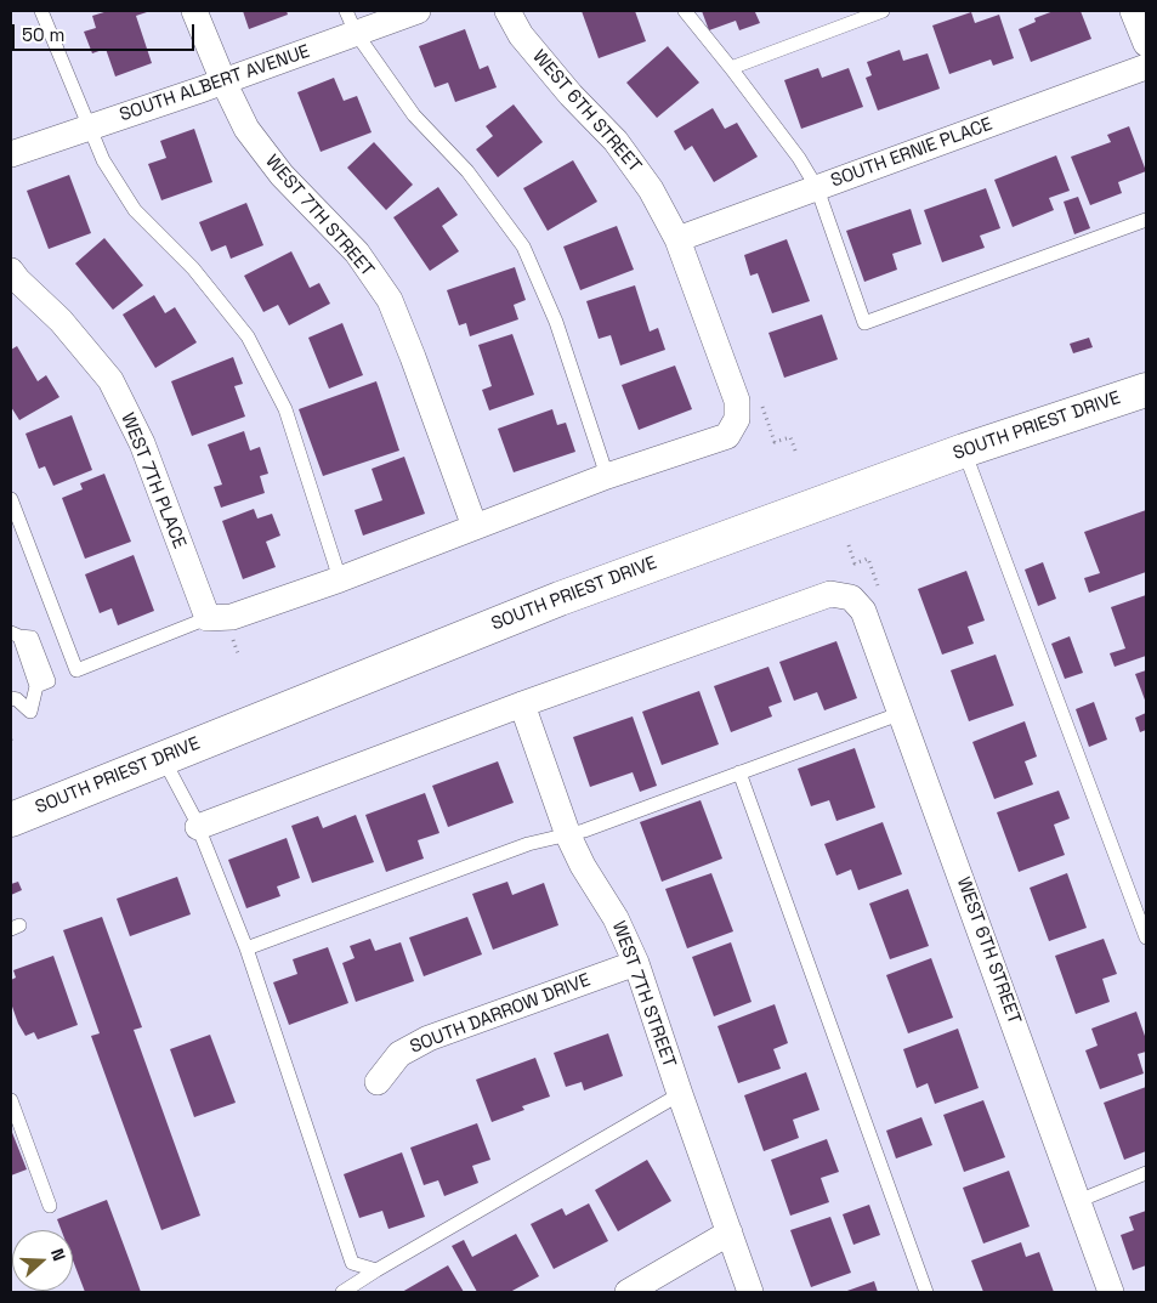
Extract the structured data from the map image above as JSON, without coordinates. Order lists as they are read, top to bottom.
{
  "streets": {
    "main road": ["SOUTH PRIEST DRIVE"],
    "street": [
      "SOUTH ALBERT AVENUE",
      "WEST 6TH STREET",
      "SOUTH ERNIE PLACE",
      "WEST 7TH STREET",
      "WEST 7TH PLACE",
      "SOUTH DARROW DRIVE"
    ]
  },
  "crossings": [
    ["SOUTH ALBERT AVENUE", "WEST 7TH STREET"],
    ["WEST 6TH STREET", "SOUTH ERNIE PLACE"],
    ["WEST 6TH STREET", "WEST 7TH STREET"],
    ["WEST 7TH STREET", "SOUTH DARROW DRIVE"]
  ],
  "scale_bar": "50 m",
  "north": "right"
}
